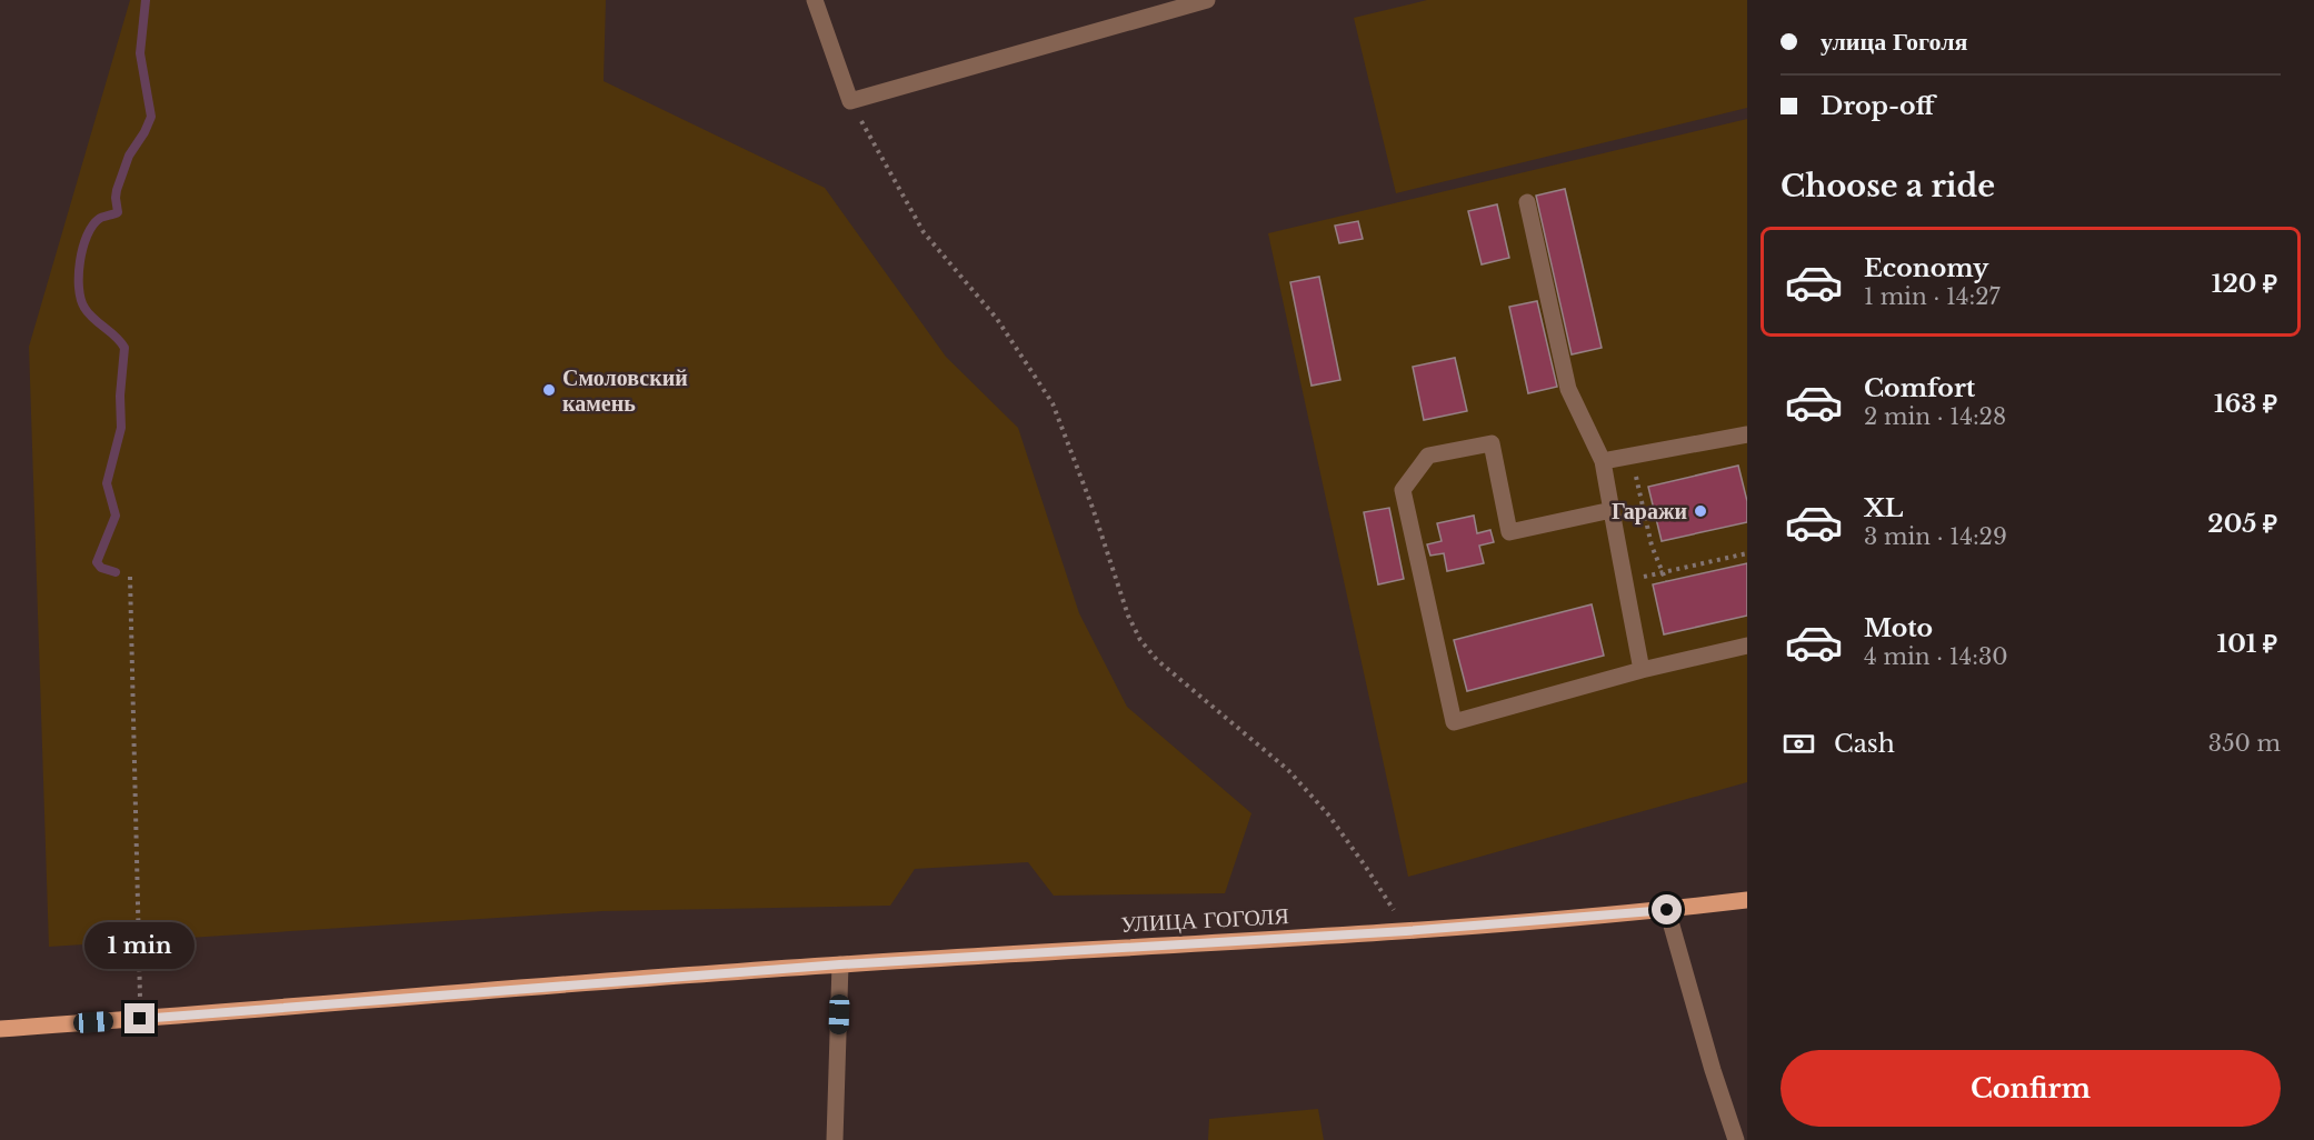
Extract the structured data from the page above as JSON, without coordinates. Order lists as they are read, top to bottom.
{
  "streets": {
    "main road": ["УЛИЦА ГОГОЛЯ"]
  },
  "places": ["Смоловский камень", "Гаражи"],
  "page": {
    "banner": ["улица Гоголя", "Drop-off"],
    "heading": "Choose a ride",
    "list": [
      {
        "name": "Economy",
        "note": "1 min · 14:27",
        "value": "120 ₽"
      },
      {
        "name": "Comfort",
        "note": "2 min · 14:28",
        "value": "163 ₽"
      },
      {
        "name": "XL",
        "note": "3 min · 14:29",
        "value": "205 ₽"
      },
      {
        "name": "Moto",
        "note": "4 min · 14:30",
        "value": "101 ₽"
      }
    ],
    "pay": ["Cash", "350 m"],
    "bubble": "1 min",
    "buttons": "Confirm"
  }
}
